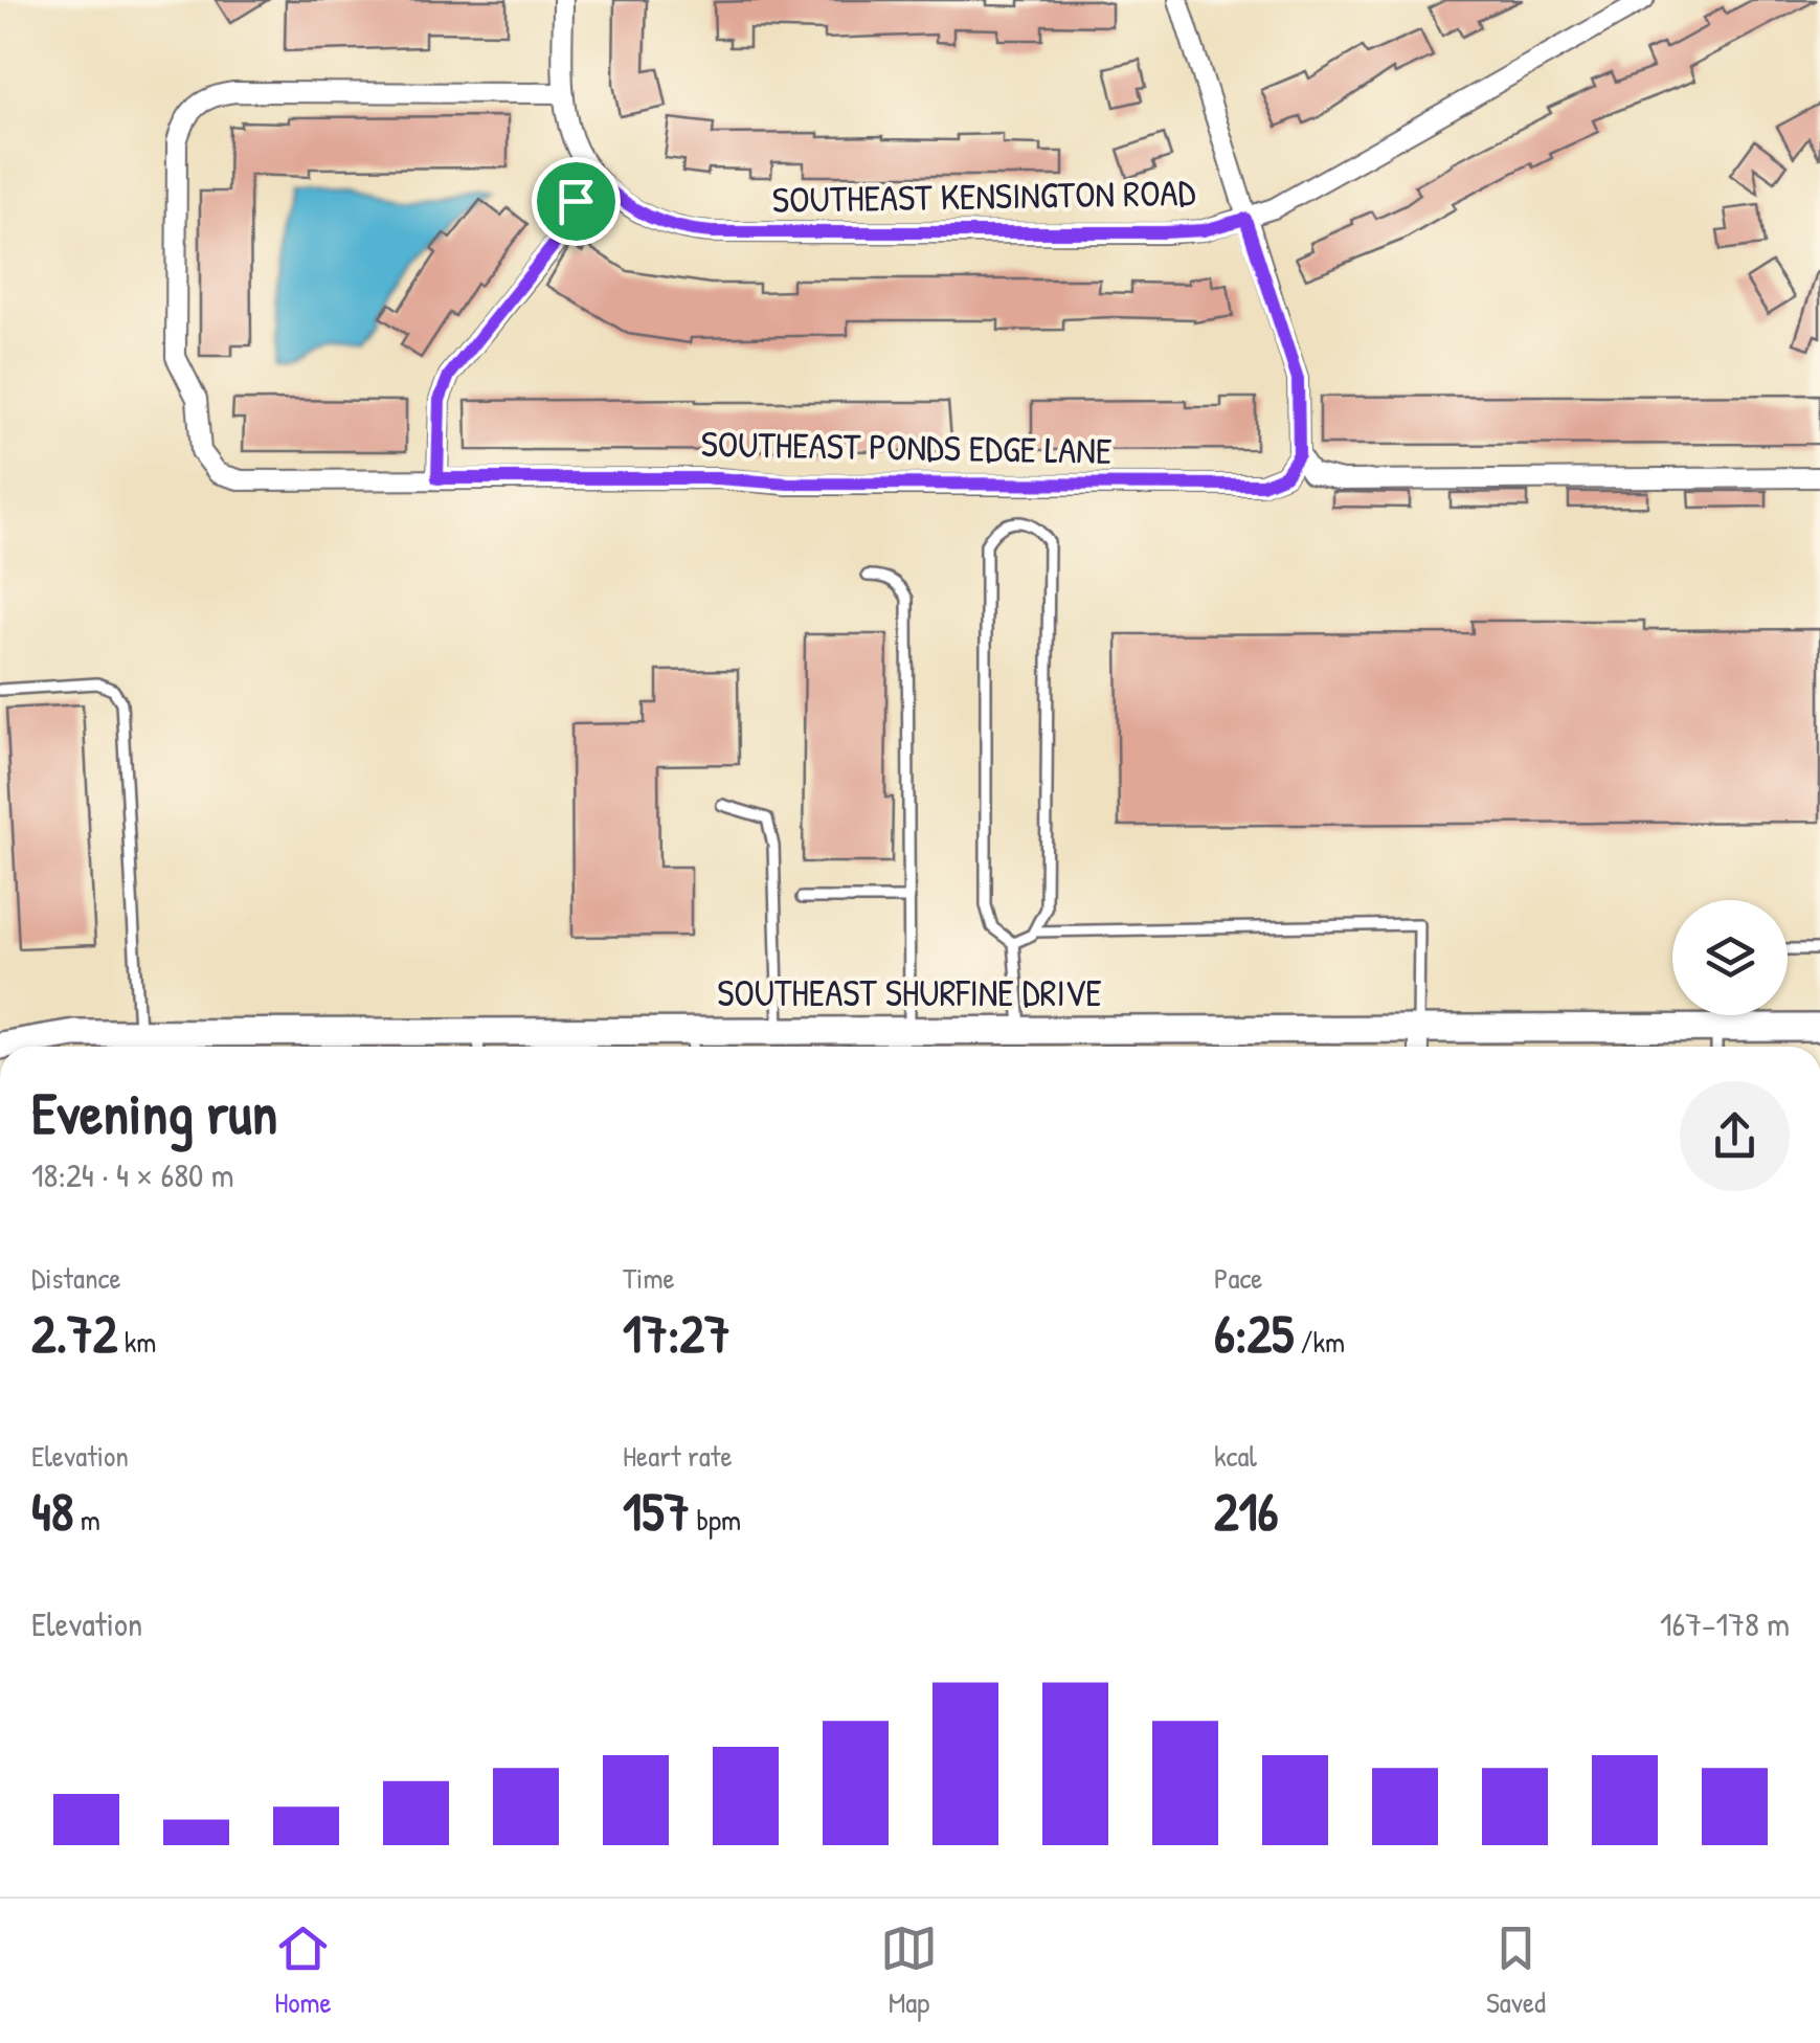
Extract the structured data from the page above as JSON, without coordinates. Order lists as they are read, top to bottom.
{
  "streets": {
    "street": ["SOUTHEAST KENSINGTON ROAD", "SOUTHEAST PONDS EDGE LANE", "SOUTHEAST SHURFINE DRIVE"]
  },
  "page": {
    "heading": ["Evening run", "18:24 · 4 × 680 m"],
    "stats": [
      ["Distance", "2.72 km"],
      ["Time", "17:27"],
      ["Pace", "6:25 /km"],
      ["Elevation", "48 m"],
      ["Heart rate", "157 bpm"],
      ["kcal", "216"]
    ],
    "chart": ["Elevation", "167–178 m"],
    "tabs": ["Home", "Map", "Saved"]
  }
}
